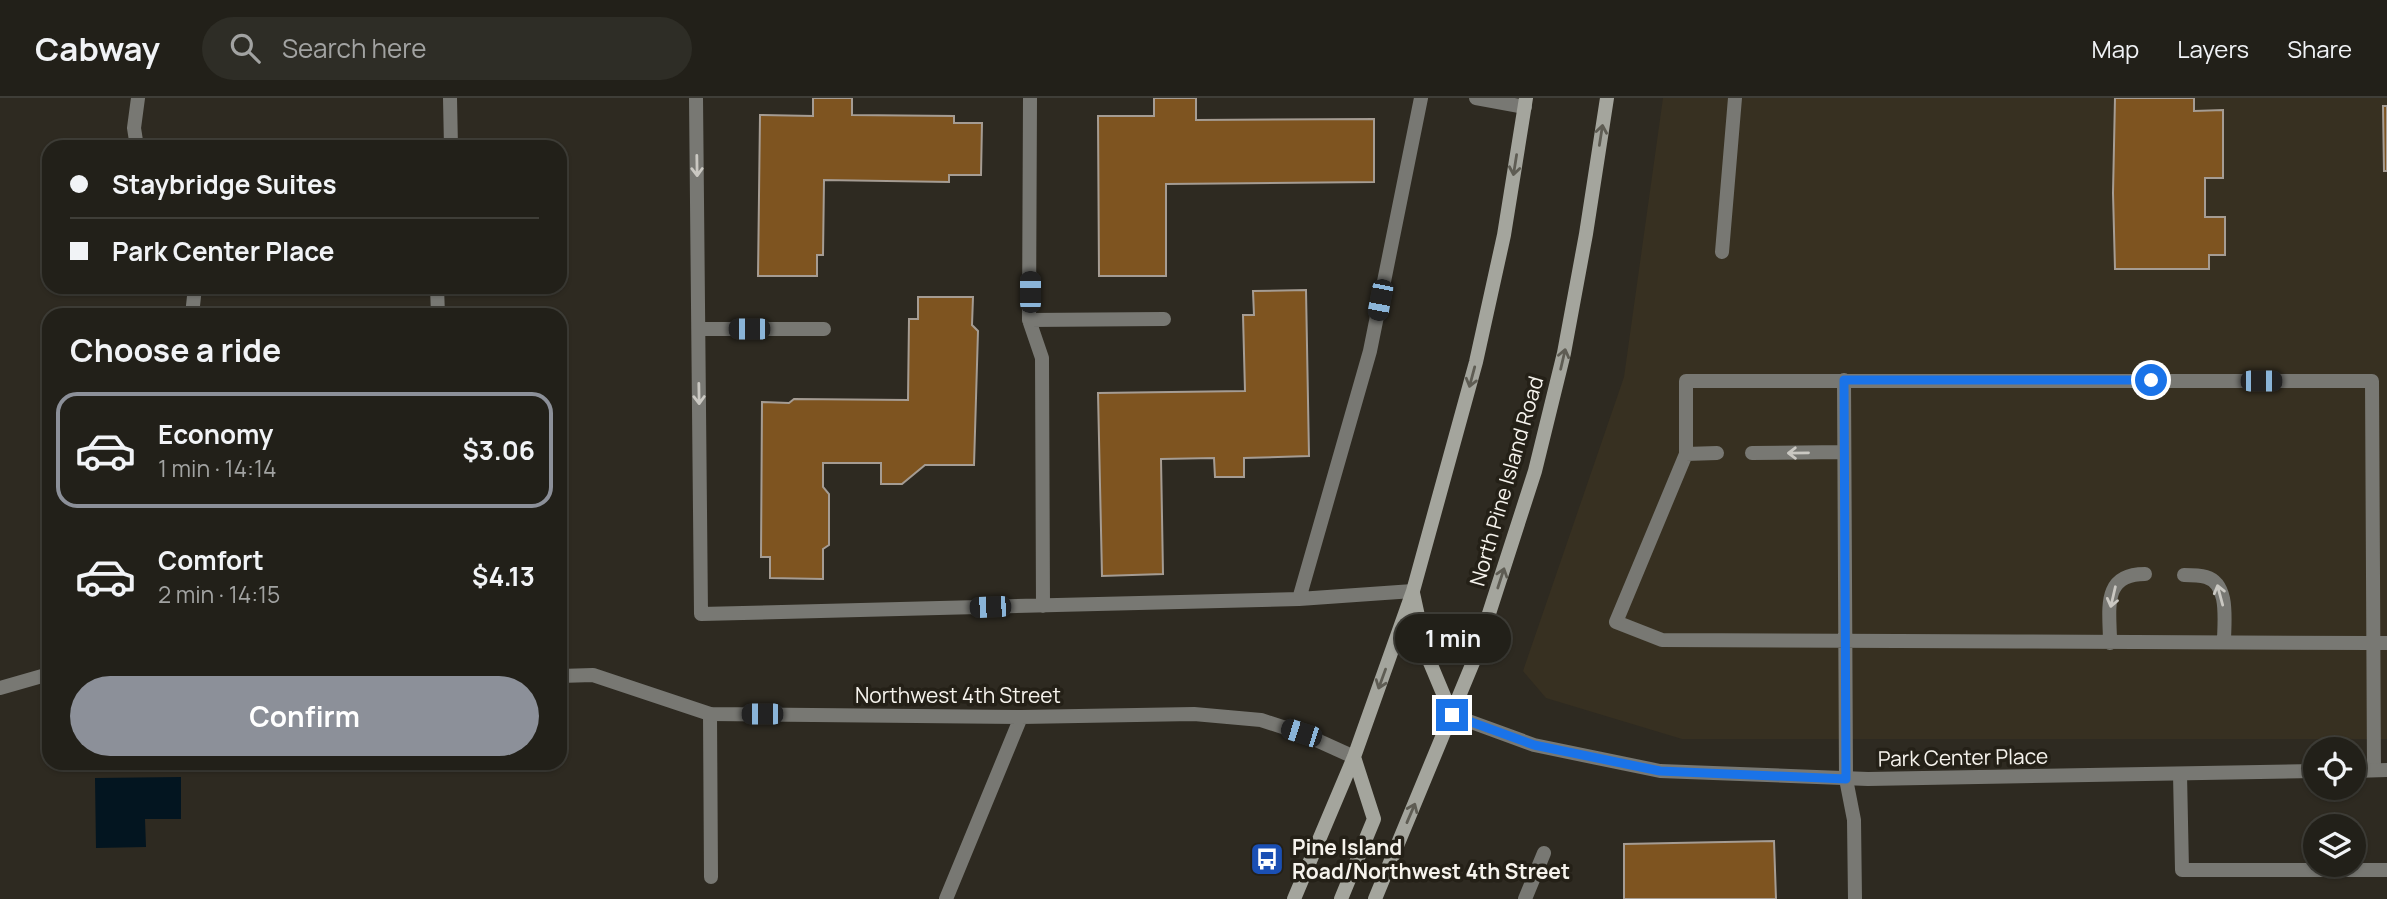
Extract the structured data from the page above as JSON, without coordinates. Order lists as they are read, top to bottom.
{
  "streets": {
    "main road": ["North Pine Island Road"],
    "street": ["Northwest 4th Street", "Park Center Place"]
  },
  "crossings": [
    ["North Pine Island Road", "Park Center Place"]
  ],
  "places": {
    "bus stop": ["Pine Island Road/Northwest 4th Street"]
  },
  "page": {
    "header": "Cabway",
    "search": "Search here",
    "nav": ["Map", "Layers", "Share"],
    "banner": ["Staybridge Suites", "Park Center Place"],
    "heading": "Choose a ride",
    "list": [
      {
        "name": "Economy",
        "note": "1 min · 14:14",
        "value": "$3.06"
      },
      {
        "name": "Comfort",
        "note": "2 min · 14:15",
        "value": "$4.13"
      }
    ],
    "bubble": "1 min",
    "buttons": "Confirm"
  }
}
